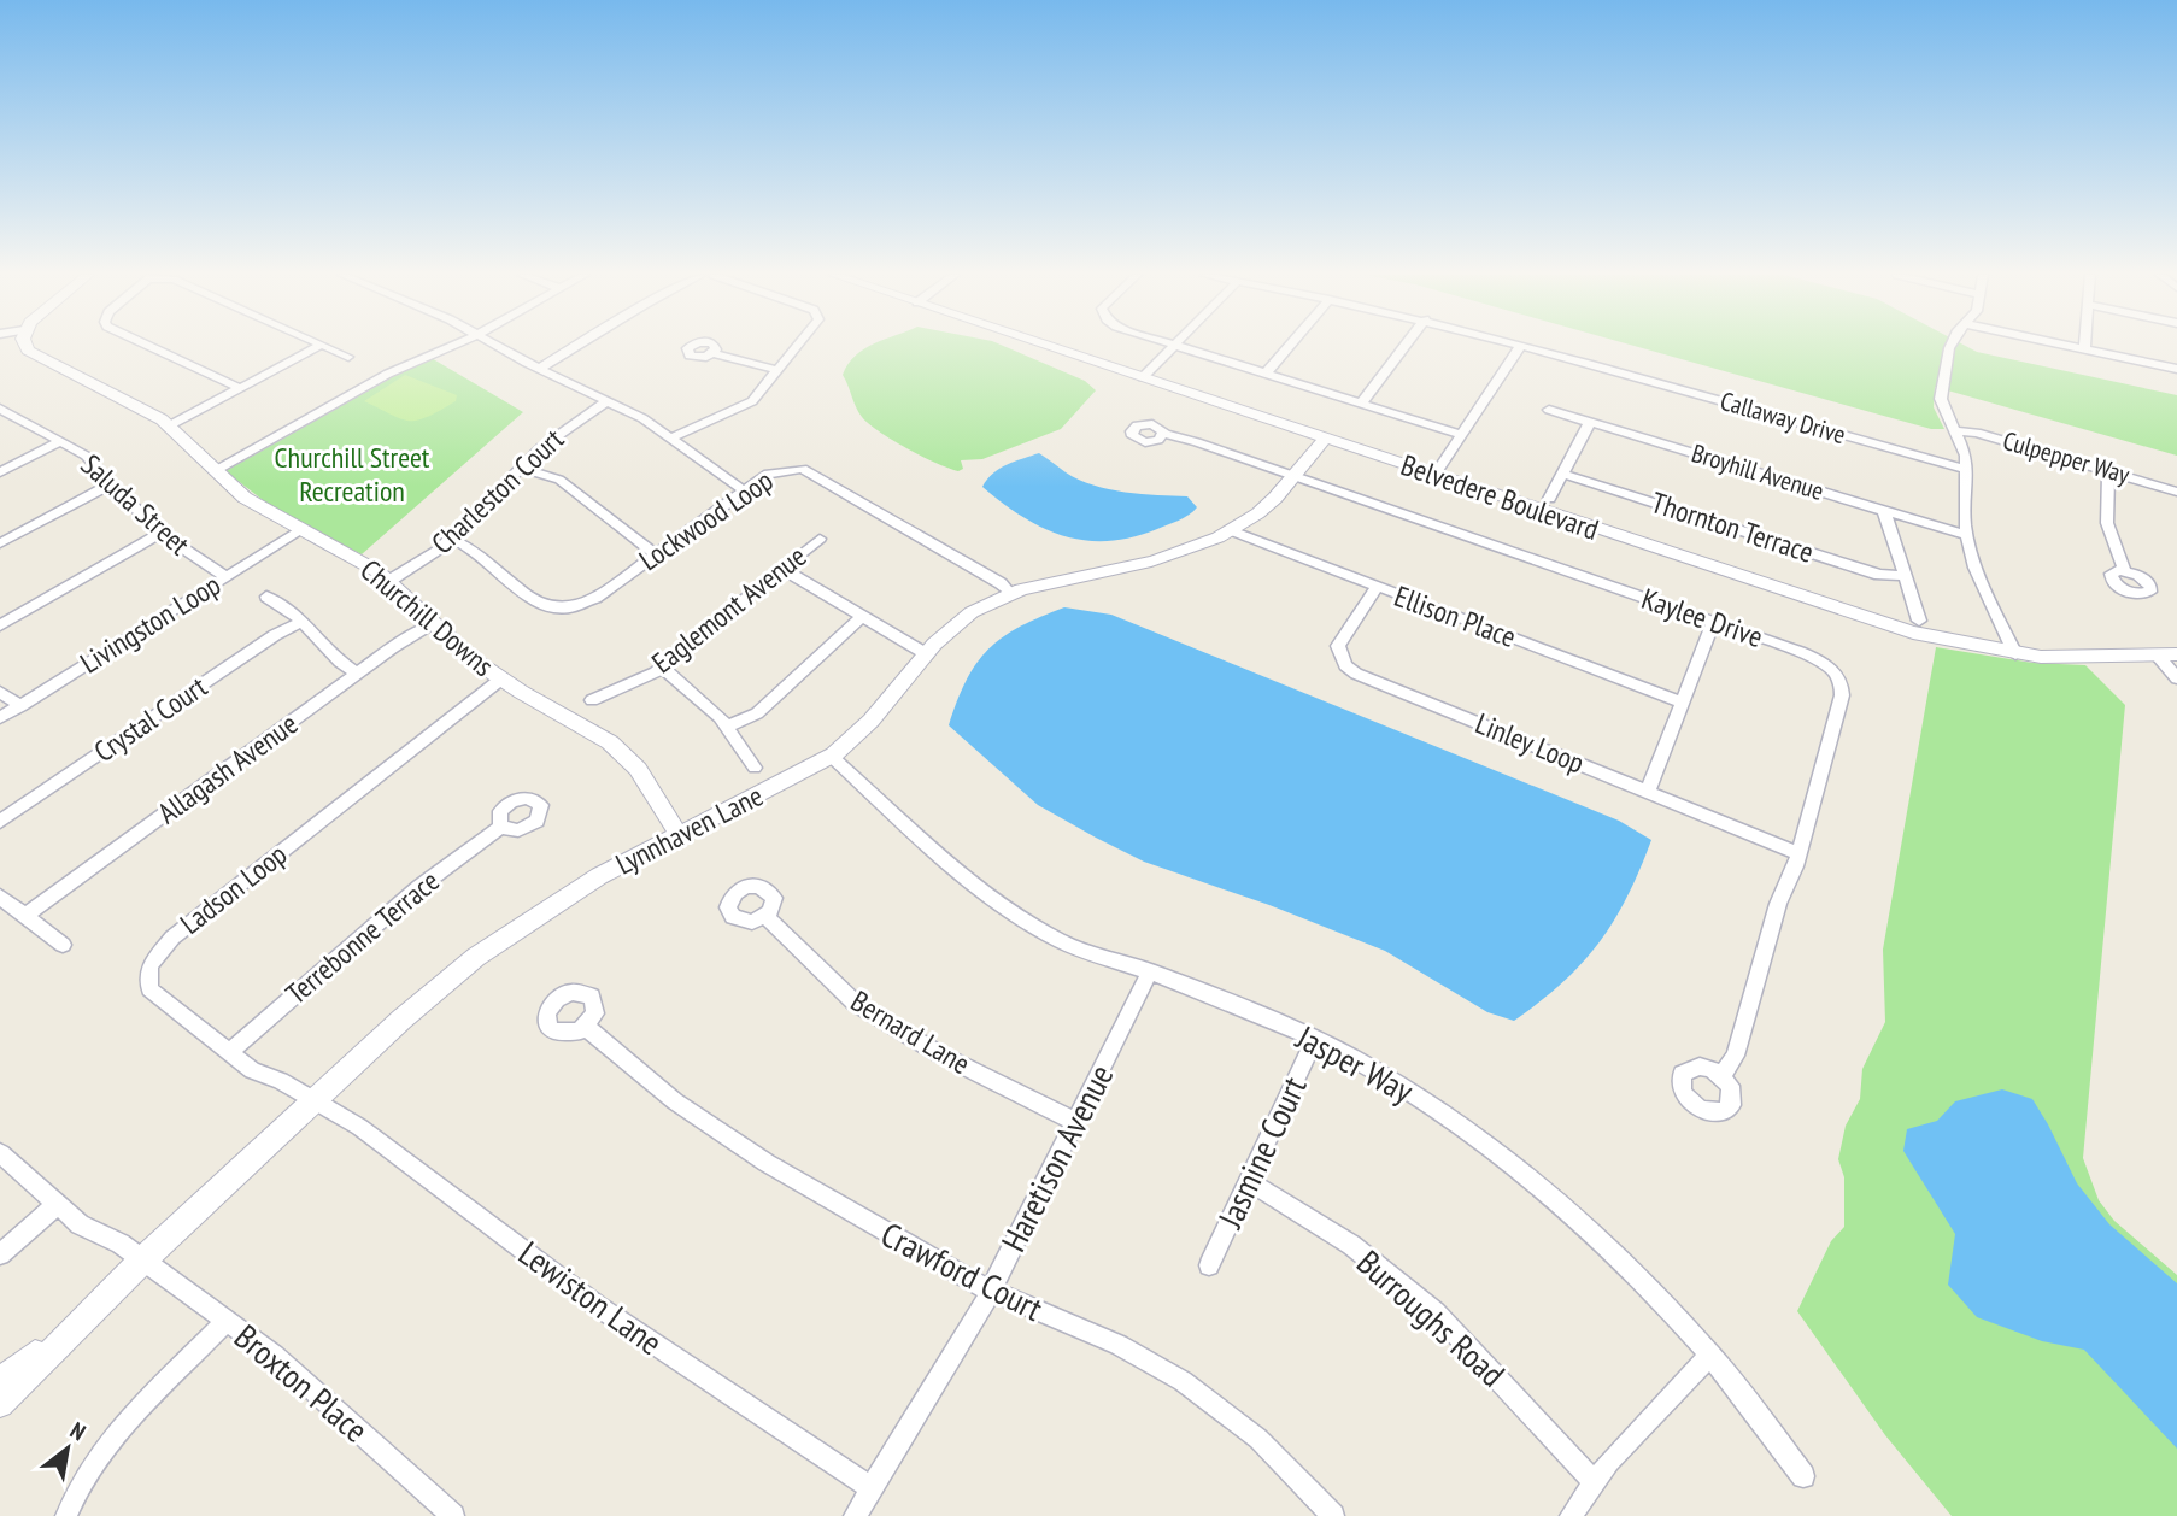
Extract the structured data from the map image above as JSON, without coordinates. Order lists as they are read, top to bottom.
{
  "streets": {
    "street": [
      "Callaway Drive",
      "Culpepper Way",
      "Broyhill Avenue",
      "Charleston Court",
      "Belvedere Boulevard",
      "Saluda Street",
      "Lockwood Loop",
      "Thornton Terrace",
      "Eaglemont Avenue",
      "Ellison Place",
      "Churchill Downs",
      "Kaylee Drive",
      "Livingston Loop",
      "Crystal Court",
      "Linley Loop",
      "Allagash Avenue",
      "Lynnhaven Lane",
      "Ladson Loop",
      "Terrebonne Terrace",
      "Bernard Lane",
      "Jasper Way",
      "Jasmine Court",
      "Haretison Avenue",
      "Crawford Court",
      "Lewiston Lane",
      "Burroughs Road",
      "Broxton Place"
    ]
  },
  "crossings": [
    ["Charleston Court", "Lockwood Loop"],
    ["Charleston Court", "Churchill Downs"],
    ["Belvedere Boulevard", "Lynnhaven Lane"],
    ["Saluda Street", "Livingston Loop"],
    ["Lockwood Loop", "Lynnhaven Lane"],
    ["Ellison Place", "Linley Loop"],
    ["Ellison Place", "Lynnhaven Lane"],
    ["Churchill Downs", "Livingston Loop"],
    ["Churchill Downs", "Allagash Avenue"],
    ["Churchill Downs", "Lynnhaven Lane"],
    ["Churchill Downs", "Ladson Loop"],
    ["Kaylee Drive", "Linley Loop"],
    ["Kaylee Drive", "Lynnhaven Lane"],
    ["Lynnhaven Lane", "Ladson Loop"],
    ["Lynnhaven Lane", "Jasper Way"],
    ["Lynnhaven Lane", "Lewiston Lane"],
    ["Lynnhaven Lane", "Broxton Place"],
    ["Ladson Loop", "Terrebonne Terrace"],
    ["Ladson Loop", "Lewiston Lane"],
    ["Bernard Lane", "Haretison Avenue"],
    ["Jasper Way", "Jasmine Court"],
    ["Jasper Way", "Haretison Avenue"],
    ["Jasmine Court", "Burroughs Road"],
    ["Haretison Avenue", "Crawford Court"],
    ["Haretison Avenue", "Lewiston Lane"]
  ],
  "parks": ["Churchill Street Recreation"],
  "north": "top right"
}
